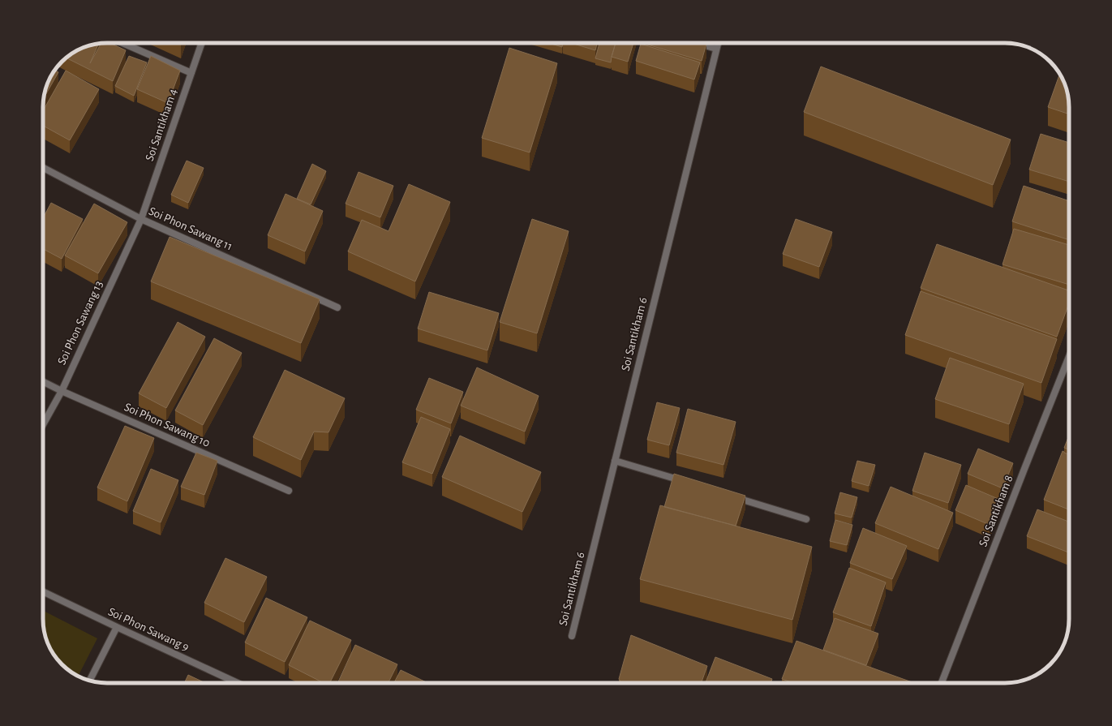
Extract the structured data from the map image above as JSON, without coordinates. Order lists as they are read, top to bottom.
{
  "streets": {
    "street": [
      "Soi Santikham 4",
      "Soi Phon Sawang 11",
      "Soi Phon Sawang 13",
      "Soi Santikham 6",
      "Soi Phon Sawang 10",
      "Soi Santikham 8",
      "Soi Phon Sawang 9"
    ]
  },
  "crossings": [
    ["Soi Santikham 4", "Soi Phon Sawang 11"],
    ["Soi Santikham 4", "Soi Phon Sawang 13"],
    ["Soi Phon Sawang 11", "Soi Phon Sawang 13"],
    ["Soi Phon Sawang 13", "Soi Phon Sawang 10"]
  ]
}
